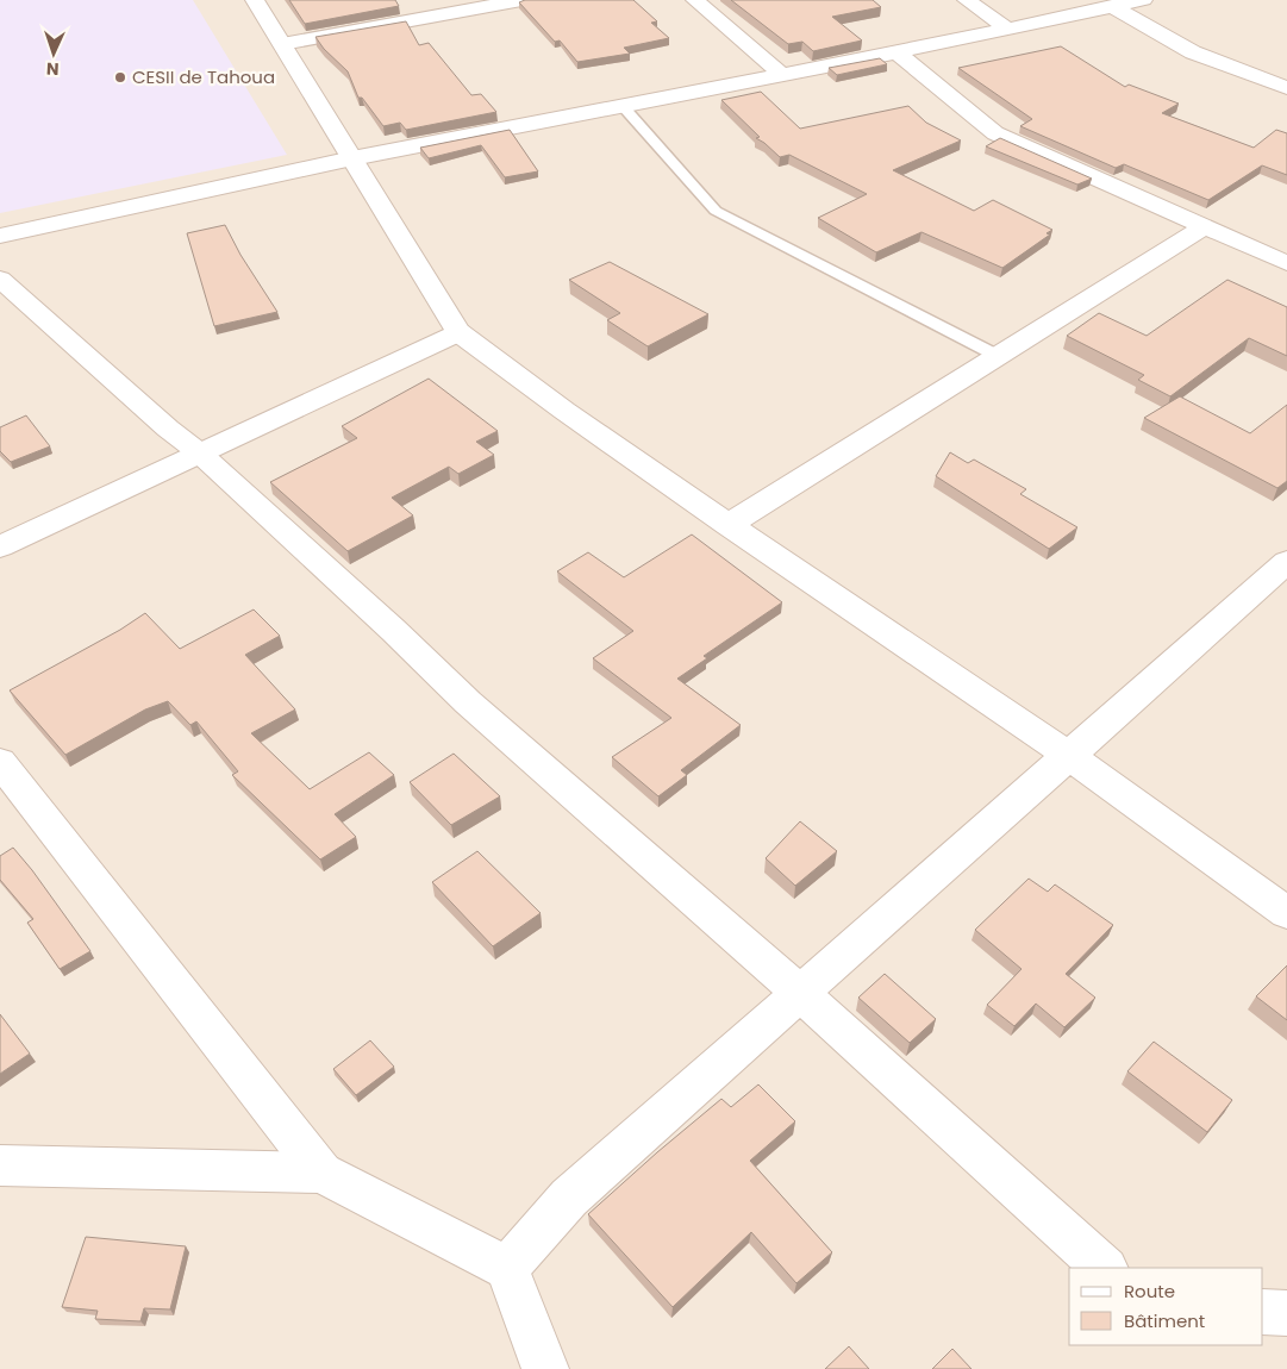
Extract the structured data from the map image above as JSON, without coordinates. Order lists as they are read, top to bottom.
{
  "places": ["CESII de Tahoua"],
  "legend": ["Route", "Bâtiment"],
  "north": "bottom"
}
